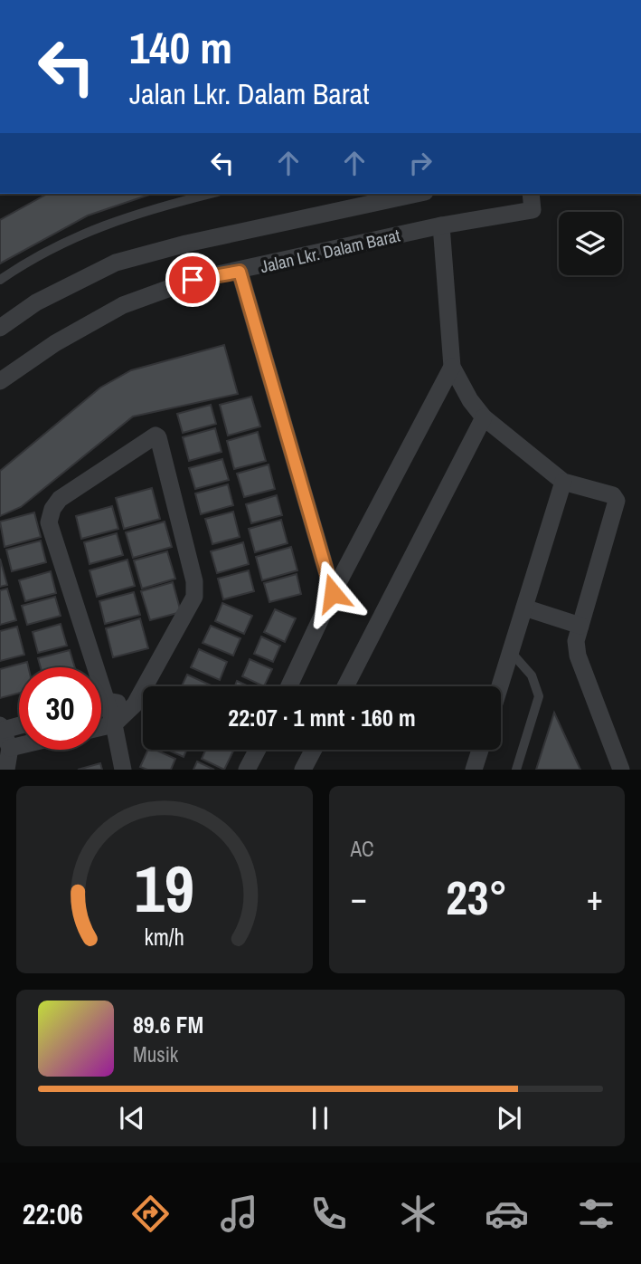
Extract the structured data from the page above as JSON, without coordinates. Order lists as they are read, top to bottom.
{
  "streets": {
    "street": ["Jalan Lkr. Dalam Barat"]
  },
  "page": {
    "turn": ["140 m", "Jalan Lkr. Dalam Barat"],
    "limit": "30",
    "trip": "22:07 · 1 mnt · 160 m",
    "tile": "AC",
    "heat": ["−", "23°", "+"],
    "song": ["89.6 FM", "Musik"],
    "tabs": "22:06",
    "gauge": ["19", "km/h"]
  }
}
